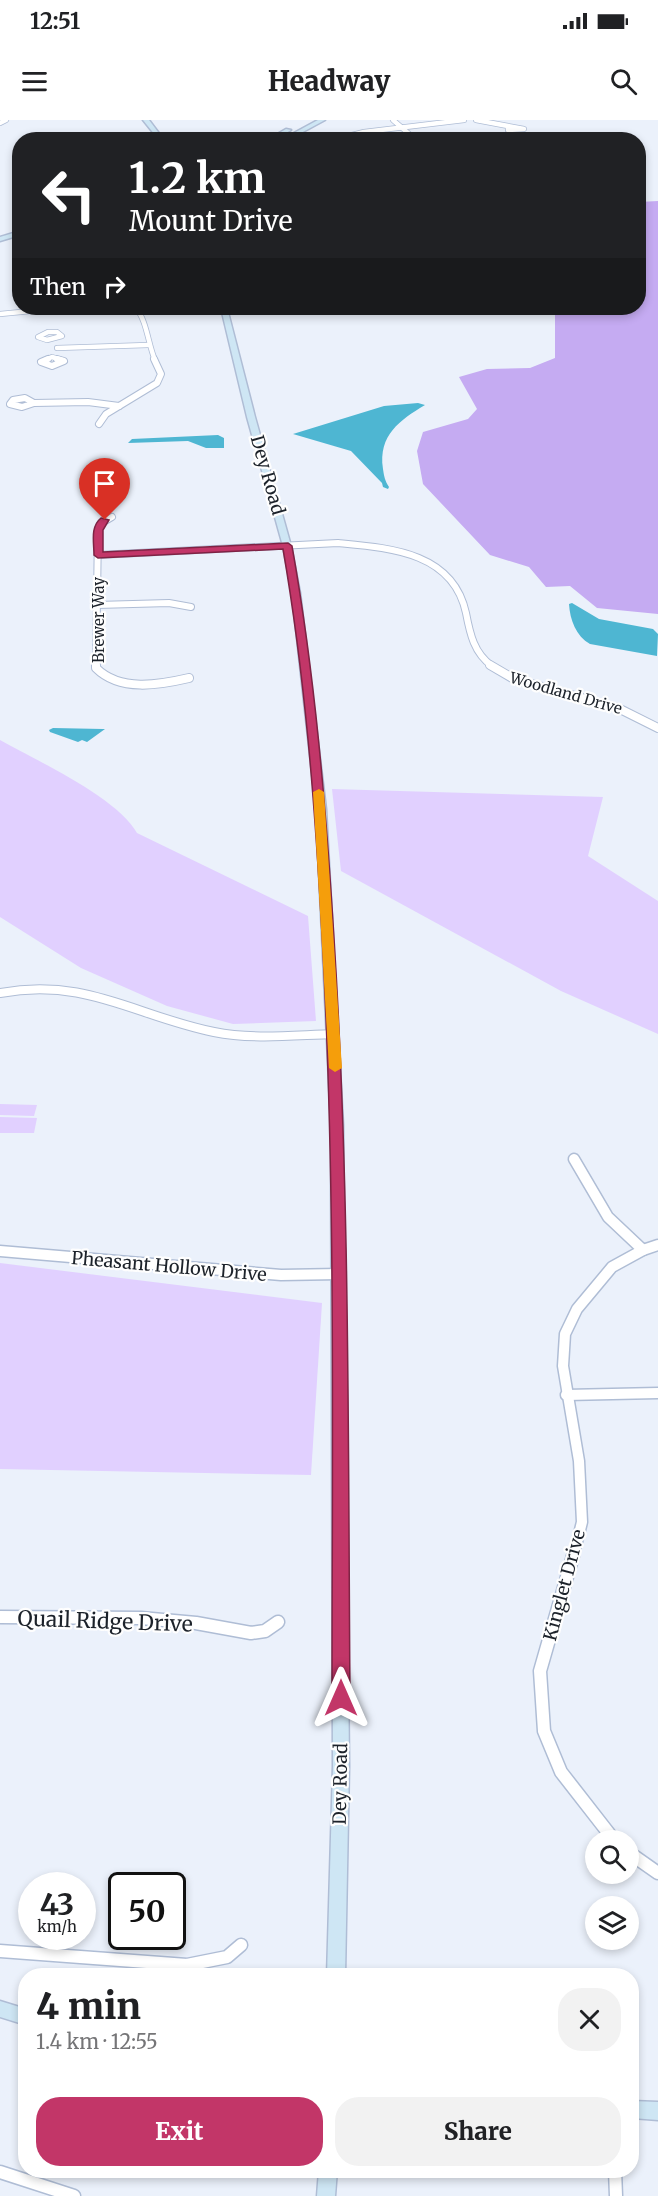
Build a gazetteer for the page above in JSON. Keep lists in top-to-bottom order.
{
  "streets": {
    "main road": ["Dey Road"],
    "street": [
      "Brewer Way",
      "Woodland Drive",
      "Pheasant Hollow Drive",
      "Kinglet Drive",
      "Quail Ridge Drive"
    ]
  },
  "crossings": [
    ["Dey Road", "Woodland Drive"],
    ["Dey Road", "Pheasant Hollow Drive"],
    ["Brewer Way", "Woodland Drive"]
  ],
  "page": {
    "status": "12:51",
    "header": "Headway",
    "turn": ["1.2 km", "Mount Drive"],
    "then": "Then",
    "speed": "43 km/h",
    "limit": "50",
    "heading": ["4 min", "1.4 km · 12:55"],
    "buttons": ["Exit", "Share"]
  }
}
